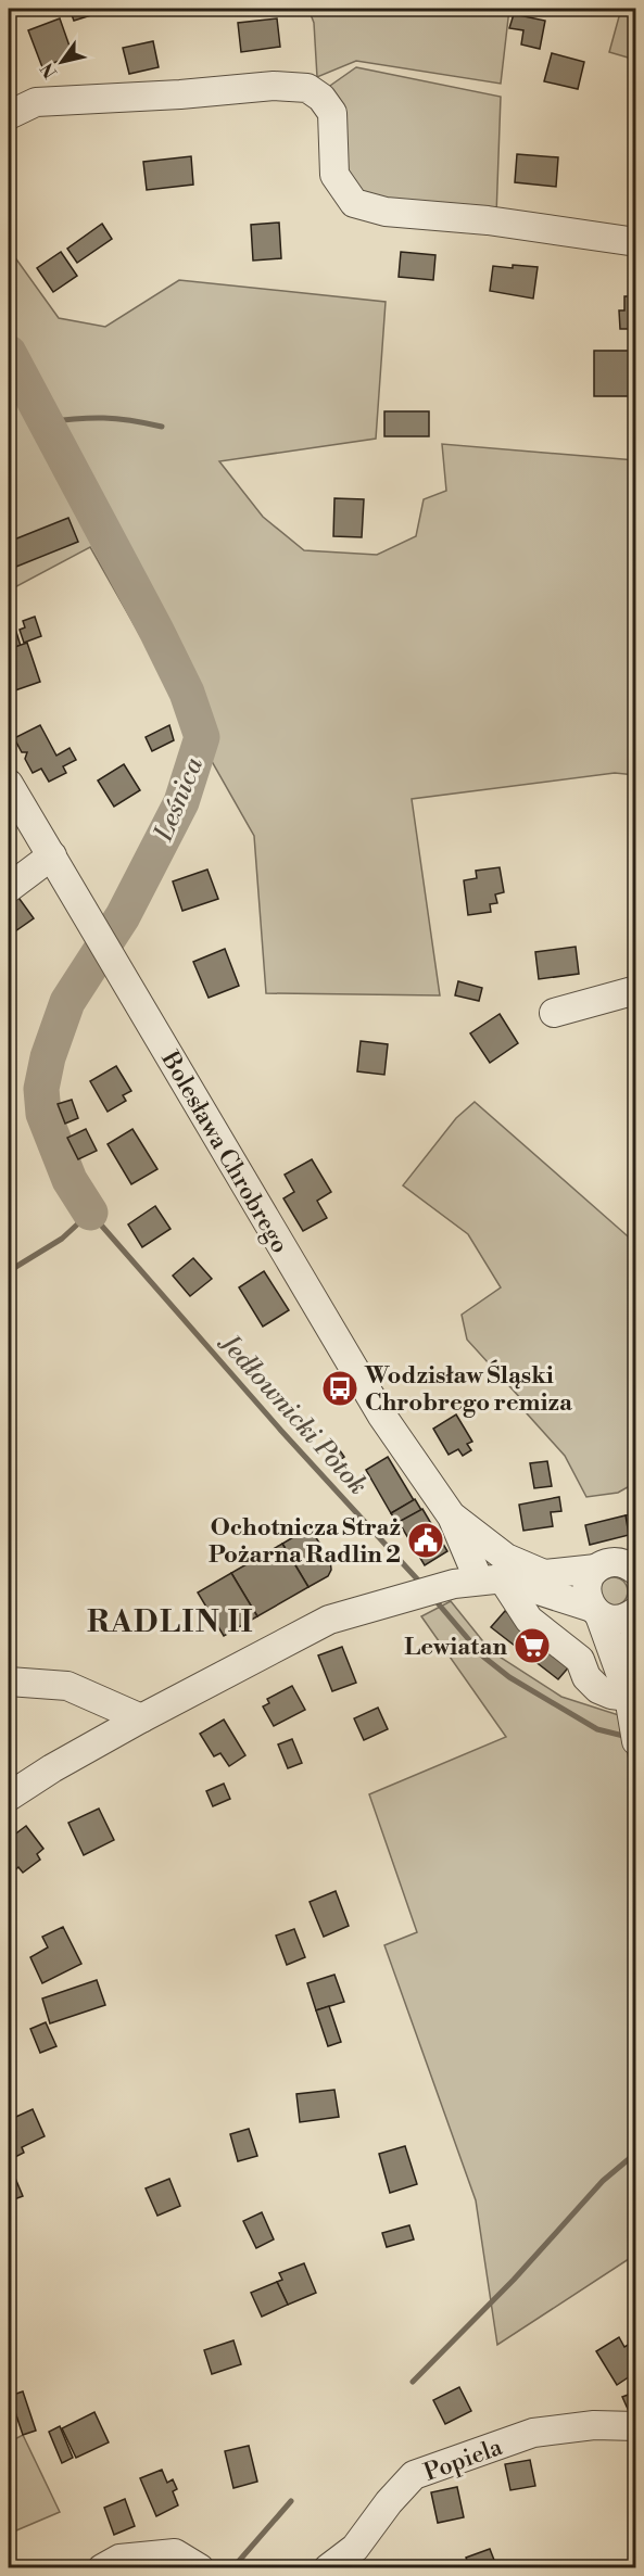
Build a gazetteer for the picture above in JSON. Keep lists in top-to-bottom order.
{
  "streets": {
    "street": ["Bolesława Chrobrego", "Popiela"]
  },
  "districts": ["RADLIN II"],
  "water": ["Leśnica", "Jedłownicki Potok"],
  "places": {
    "bus stop": ["Wodzisław Śląski Chrobrego remiza"],
    "public building": ["Ochotnicza Straż Pożarna Radlin 2"],
    "supermarket": ["Lewiatan"]
  },
  "north": "bottom left"
}
